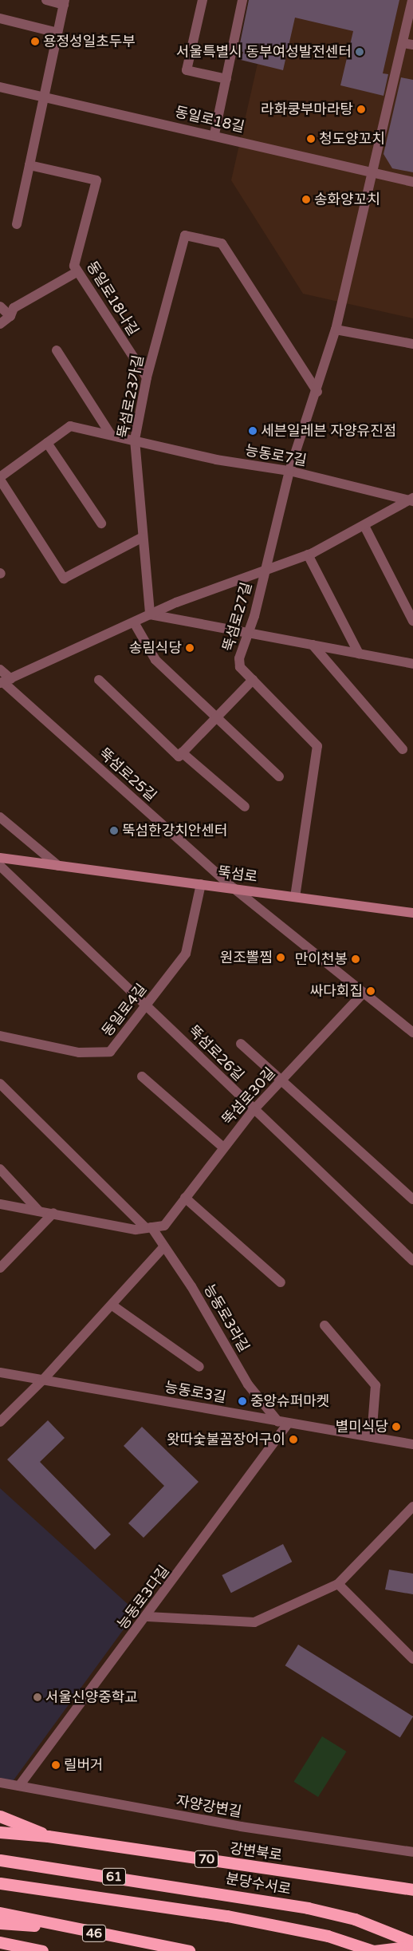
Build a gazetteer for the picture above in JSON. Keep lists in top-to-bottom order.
{
  "streets": {
    "highway": [
      "강변북로",
      "70",
      "61",
      "분당수서로",
      "46"
    ],
    "main road": ["뚝섬로"],
    "street": [
      "동일로18길",
      "동일로18나길",
      "뚝섬로23가길",
      "능동로7길",
      "뚝섬로27길",
      "뚝섬로25길",
      "동일로4길",
      "뚝섬로26길",
      "뚝섬로30길",
      "능동로3라길",
      "능동로3길",
      "능동로3다길",
      "자양강변길"
    ]
  },
  "crossings": [
    ["동일로18길", "뚝섬로27길"],
    ["동일로18나길", "뚝섬로23가길"],
    ["뚝섬로23가길", "능동로7길"],
    ["뚝섬로23가길", "뚝섬로27길"],
    ["능동로7길", "뚝섬로27길"],
    ["뚝섬로27길", "뚝섬로"],
    ["뚝섬로25길", "뚝섬로"],
    ["뚝섬로", "동일로4길"],
    ["동일로4길", "뚝섬로26길"],
    ["뚝섬로26길", "뚝섬로30길"],
    ["뚝섬로30길", "능동로3라길"],
    ["능동로3라길", "능동로3길"],
    ["능동로3길", "능동로3다길"],
    ["능동로3다길", "자양강변길"]
  ],
  "places": [
    "용정성일초두부",
    "서울특별시 동부여성발전센터",
    "라화쿵부마라탕",
    "청도양꼬치",
    "송화양꼬치",
    "세븐일레븐 자양유진점",
    "송림식당",
    "뚝섬한강치안센터",
    "원조뽈찜",
    "만이천봉",
    "싸다회집",
    "중앙슈퍼마켓",
    "별미식당",
    "왓따숯불꼼장어구이",
    "서울신양중학교",
    "릴버거"
  ]
}
